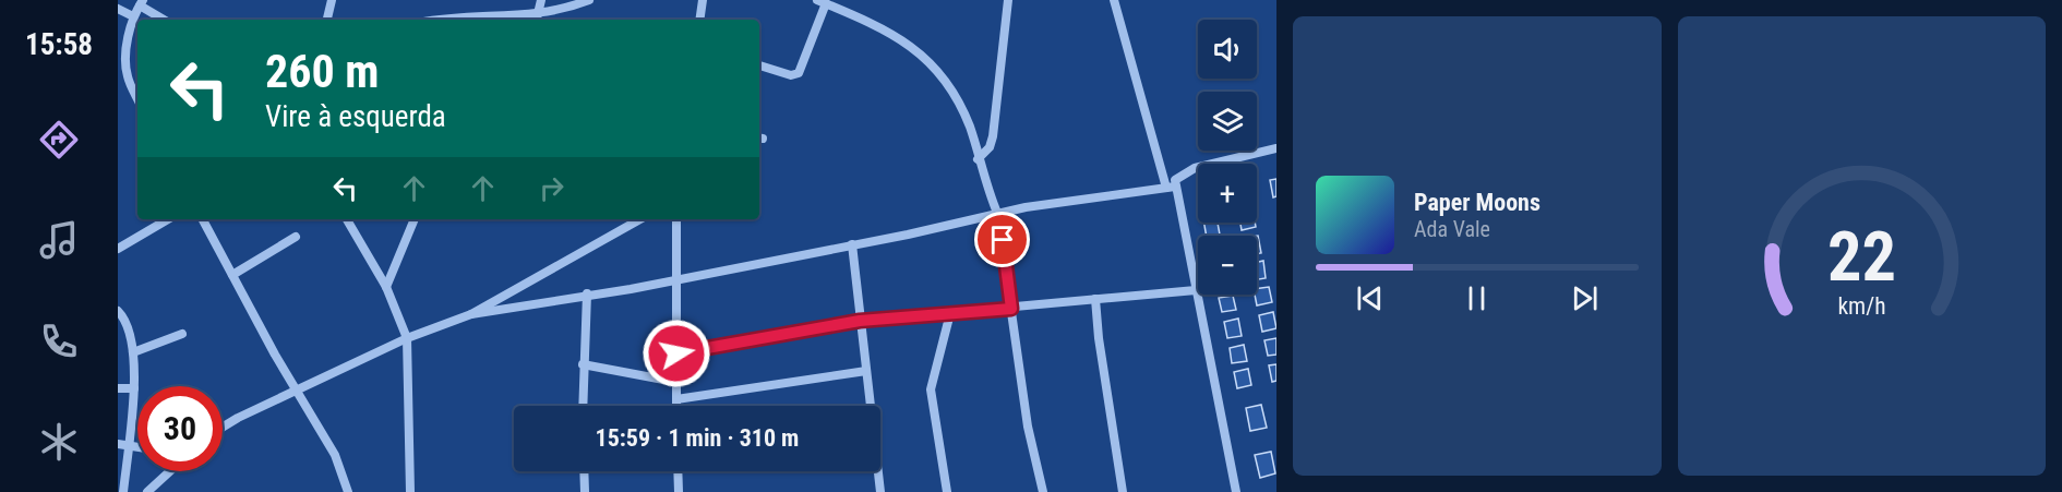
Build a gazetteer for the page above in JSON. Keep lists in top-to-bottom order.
{
  "page": {
    "tabs": "15:58",
    "map_buttons": ["+", "−"],
    "turn": ["260 m", "Vire à esquerda"],
    "song": ["Paper Moons", "Ada Vale"],
    "limit": "30",
    "trip": "15:59 · 1 min · 310 m",
    "gauge": ["22", "km/h"]
  }
}
